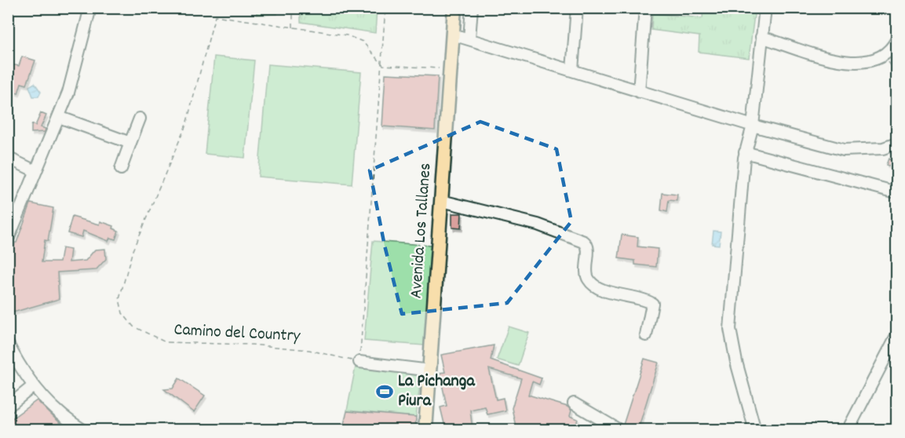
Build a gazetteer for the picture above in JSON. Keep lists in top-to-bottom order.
{
  "streets": {
    "main road": ["Avenida Los Tallanes"],
    "path": ["Camino del Country"]
  },
  "places": {
    "sports": ["La Pichanga Piura"]
  }
}
